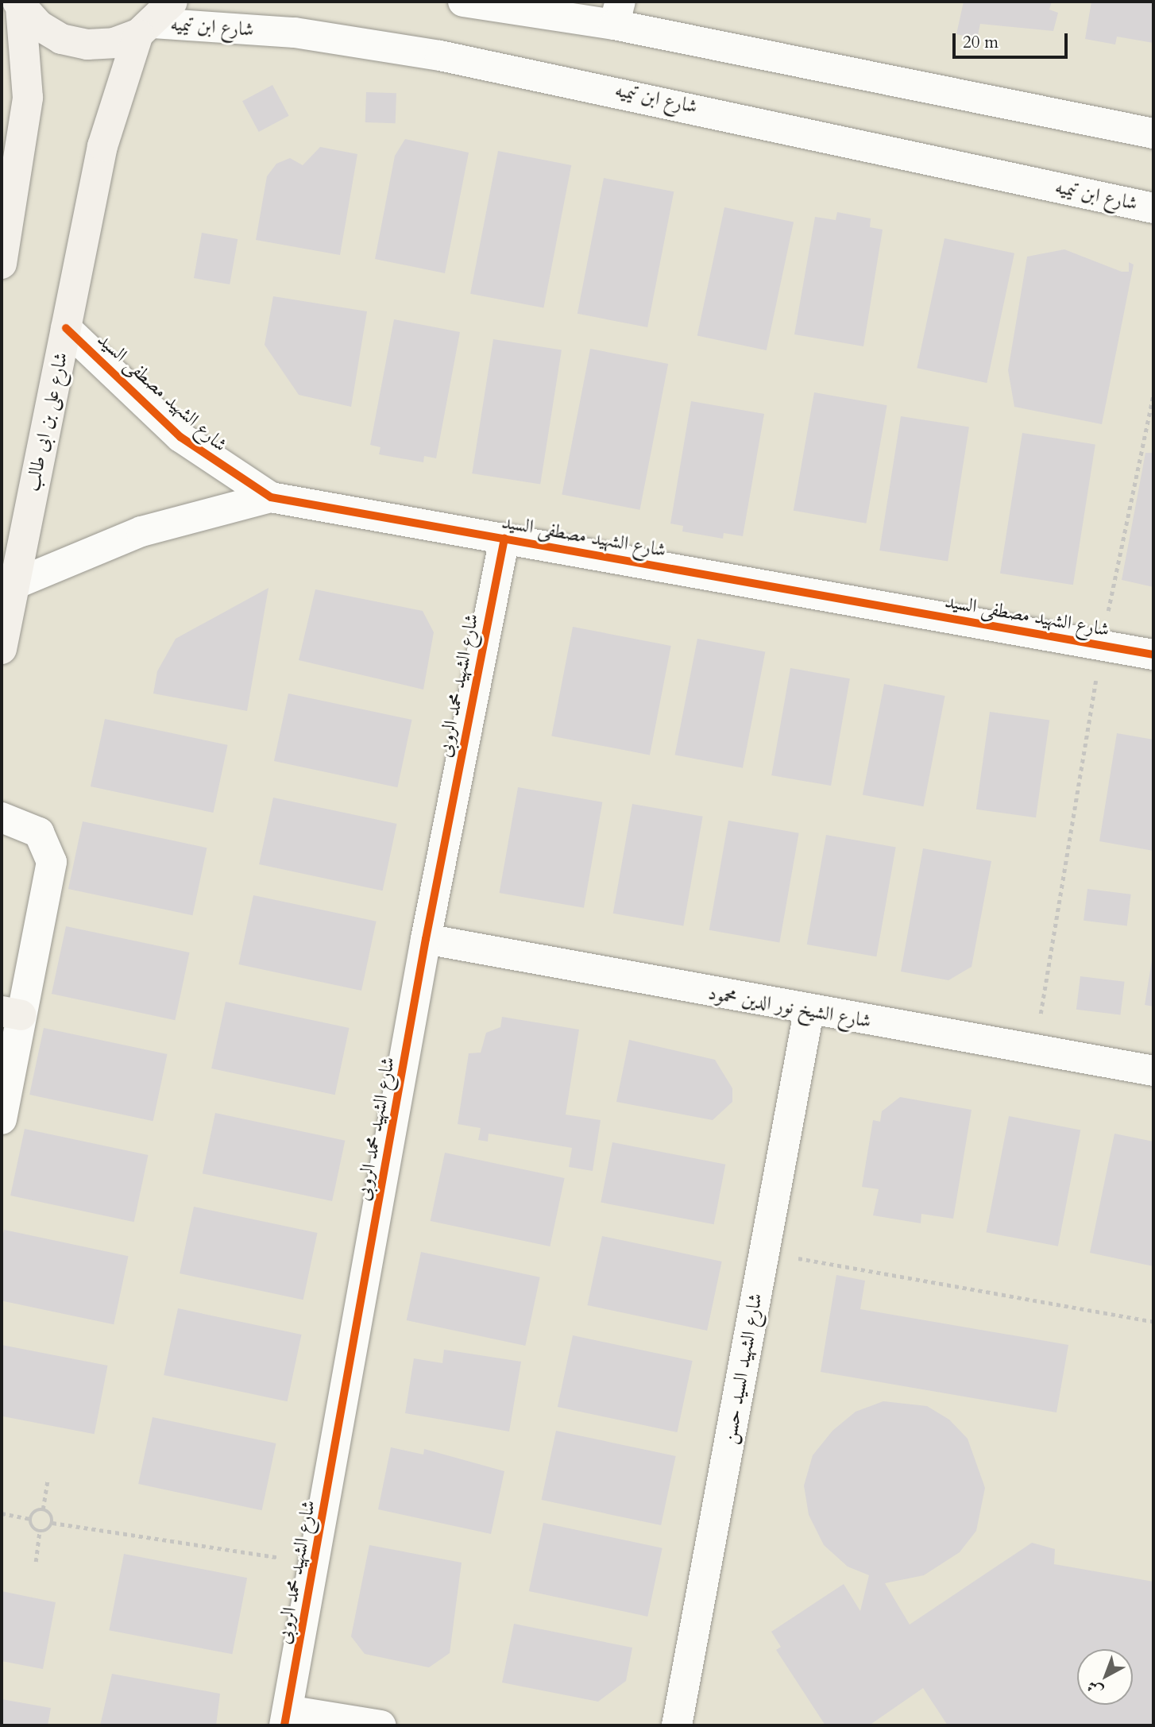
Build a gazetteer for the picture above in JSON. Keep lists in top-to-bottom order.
{
  "streets": {
    "main road": ["شارع على بن ابى طالب"],
    "street": [
      "شارع ابن تيميه",
      "شارع الشهيد مصطفى السيد",
      "شارع الشهيد محمد الروبى",
      "شارع الشيخ نور الدين محمود",
      "شارع الشهيد السيد حسن"
    ]
  },
  "crossings": [
    ["شارع ابن تيميه", "شارع على بن ابى طالب"],
    ["شارع الشهيد مصطفى السيد", "شارع على بن ابى طالب"],
    ["شارع الشهيد مصطفى السيد", "شارع الشهيد محمد الروبى"],
    ["شارع الشهيد محمد الروبى", "شارع الشيخ نور الدين محمود"],
    ["شارع الشيخ نور الدين محمود", "شارع الشهيد السيد حسن"]
  ],
  "scale_bar": "20 m",
  "north": "bottom left"
}
